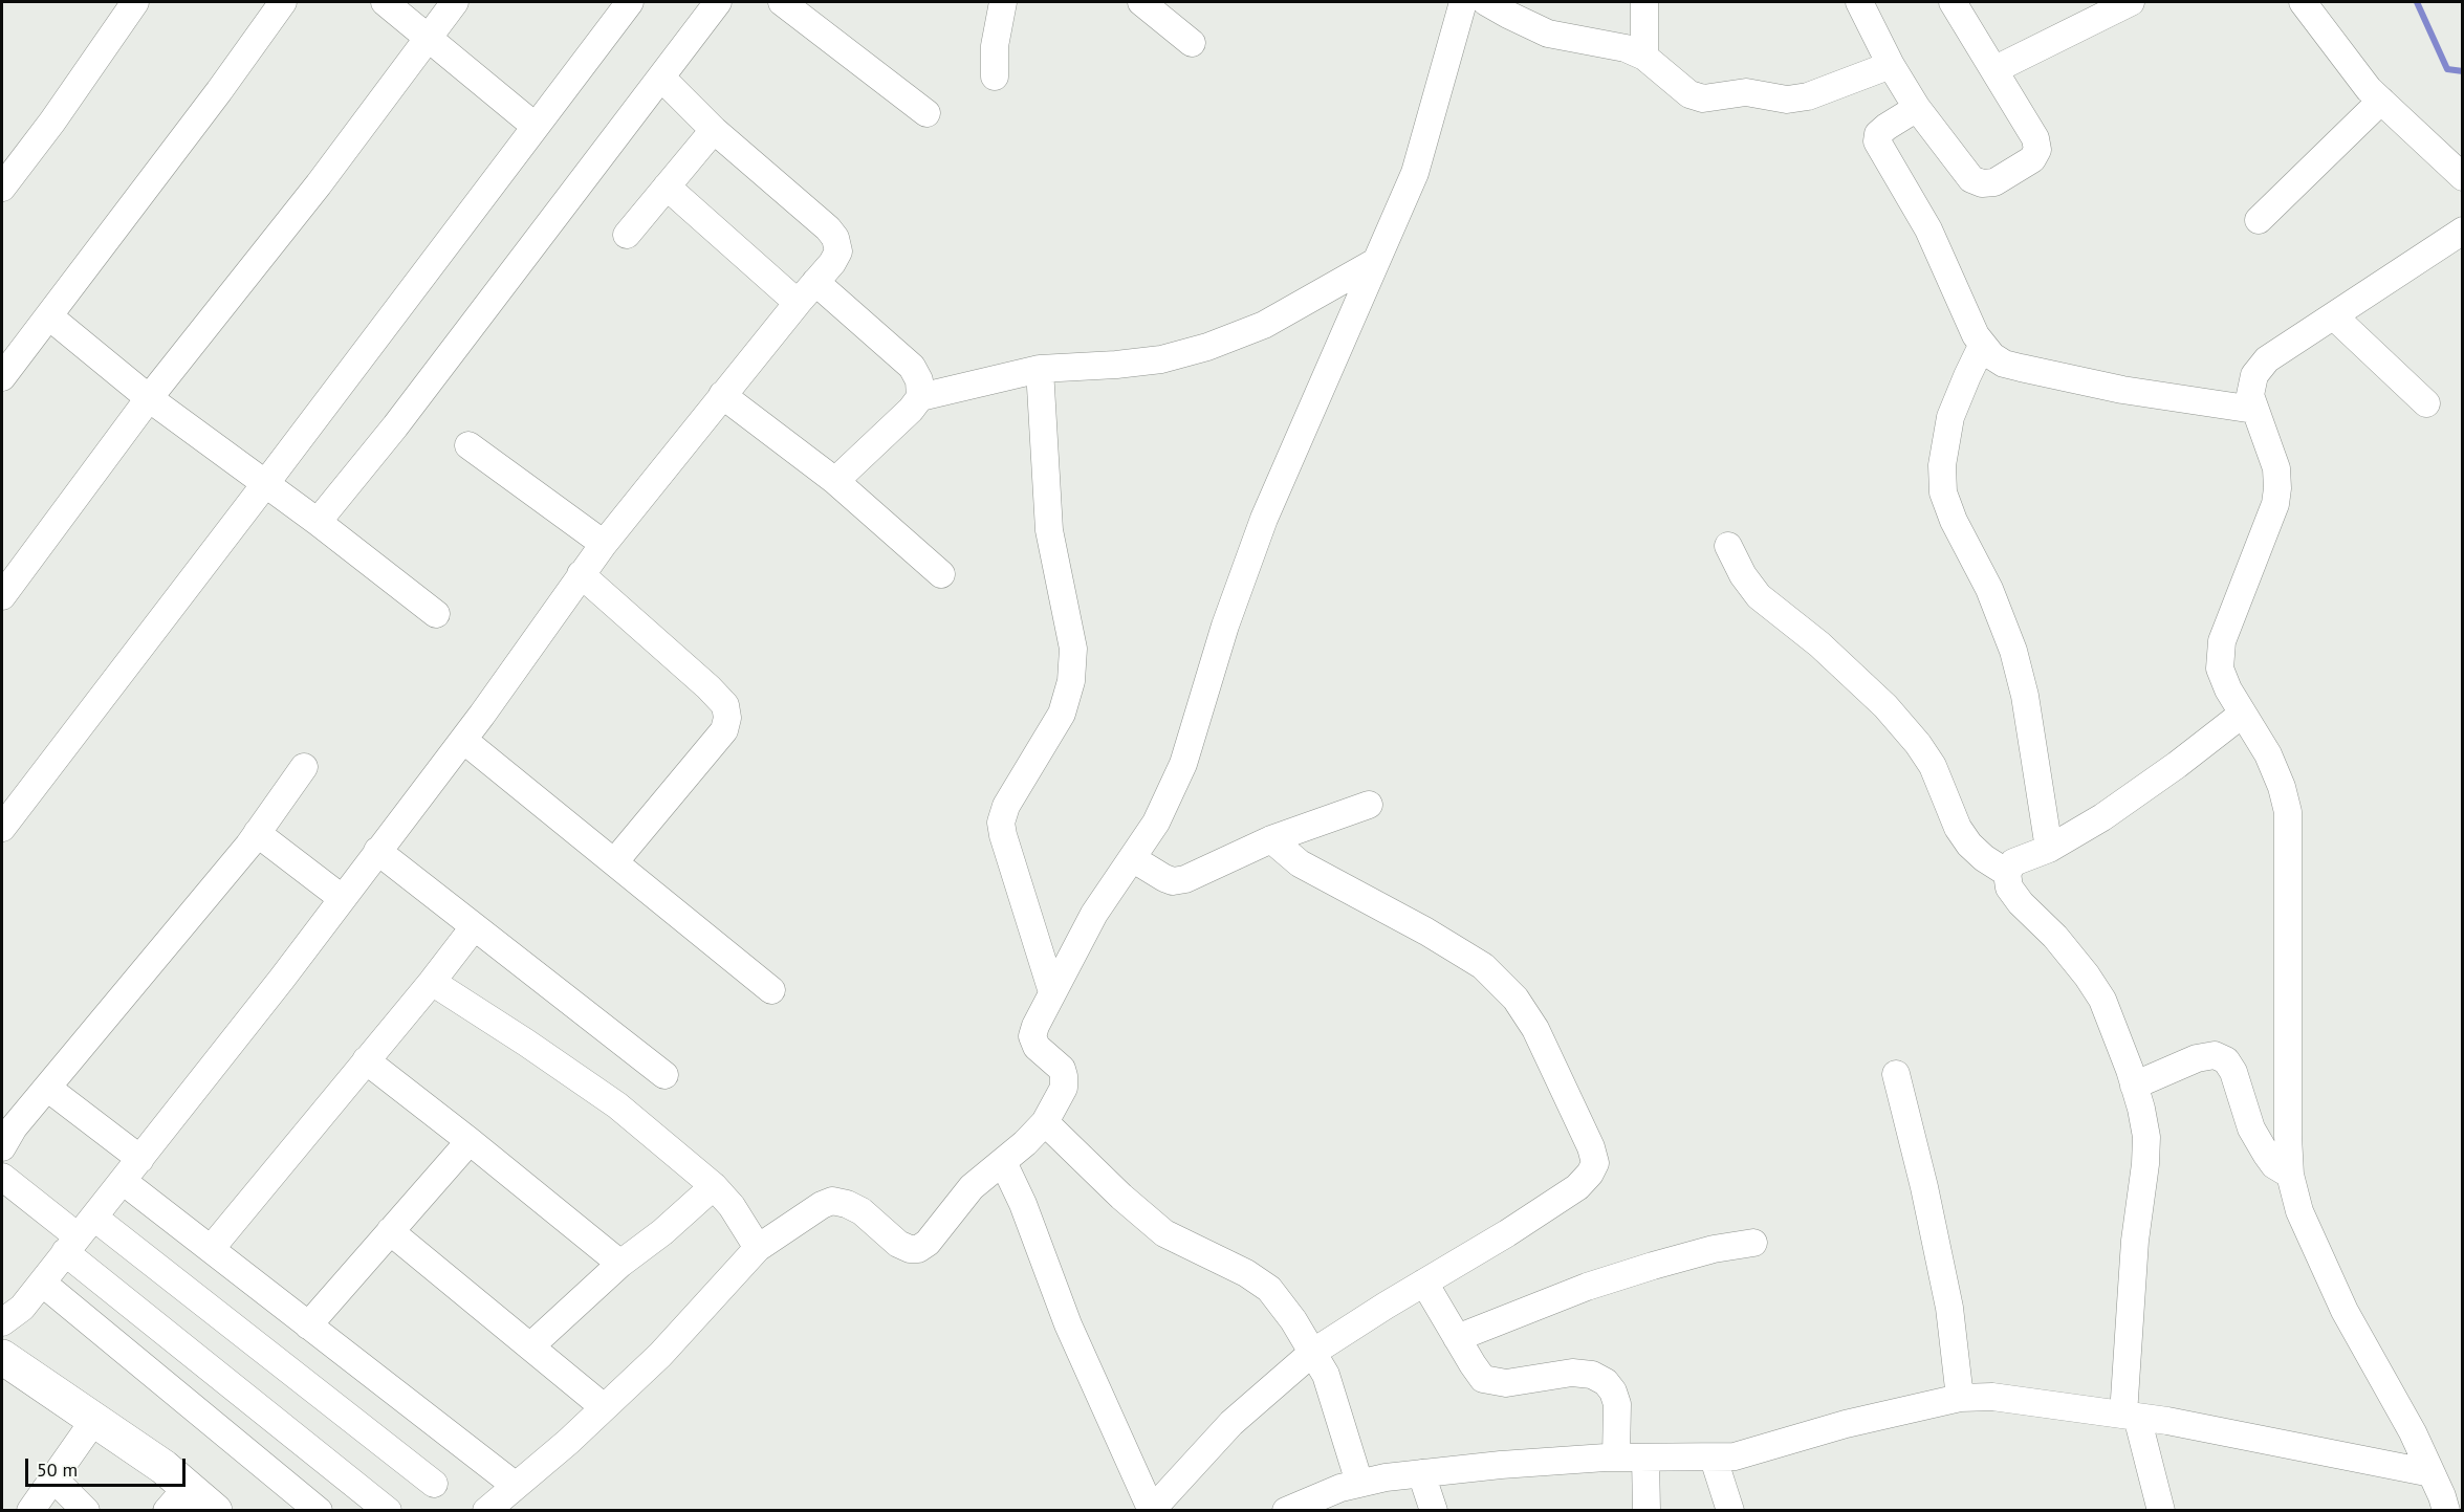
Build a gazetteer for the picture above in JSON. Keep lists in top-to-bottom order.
{
  "scale_bar": "50 m"
}
